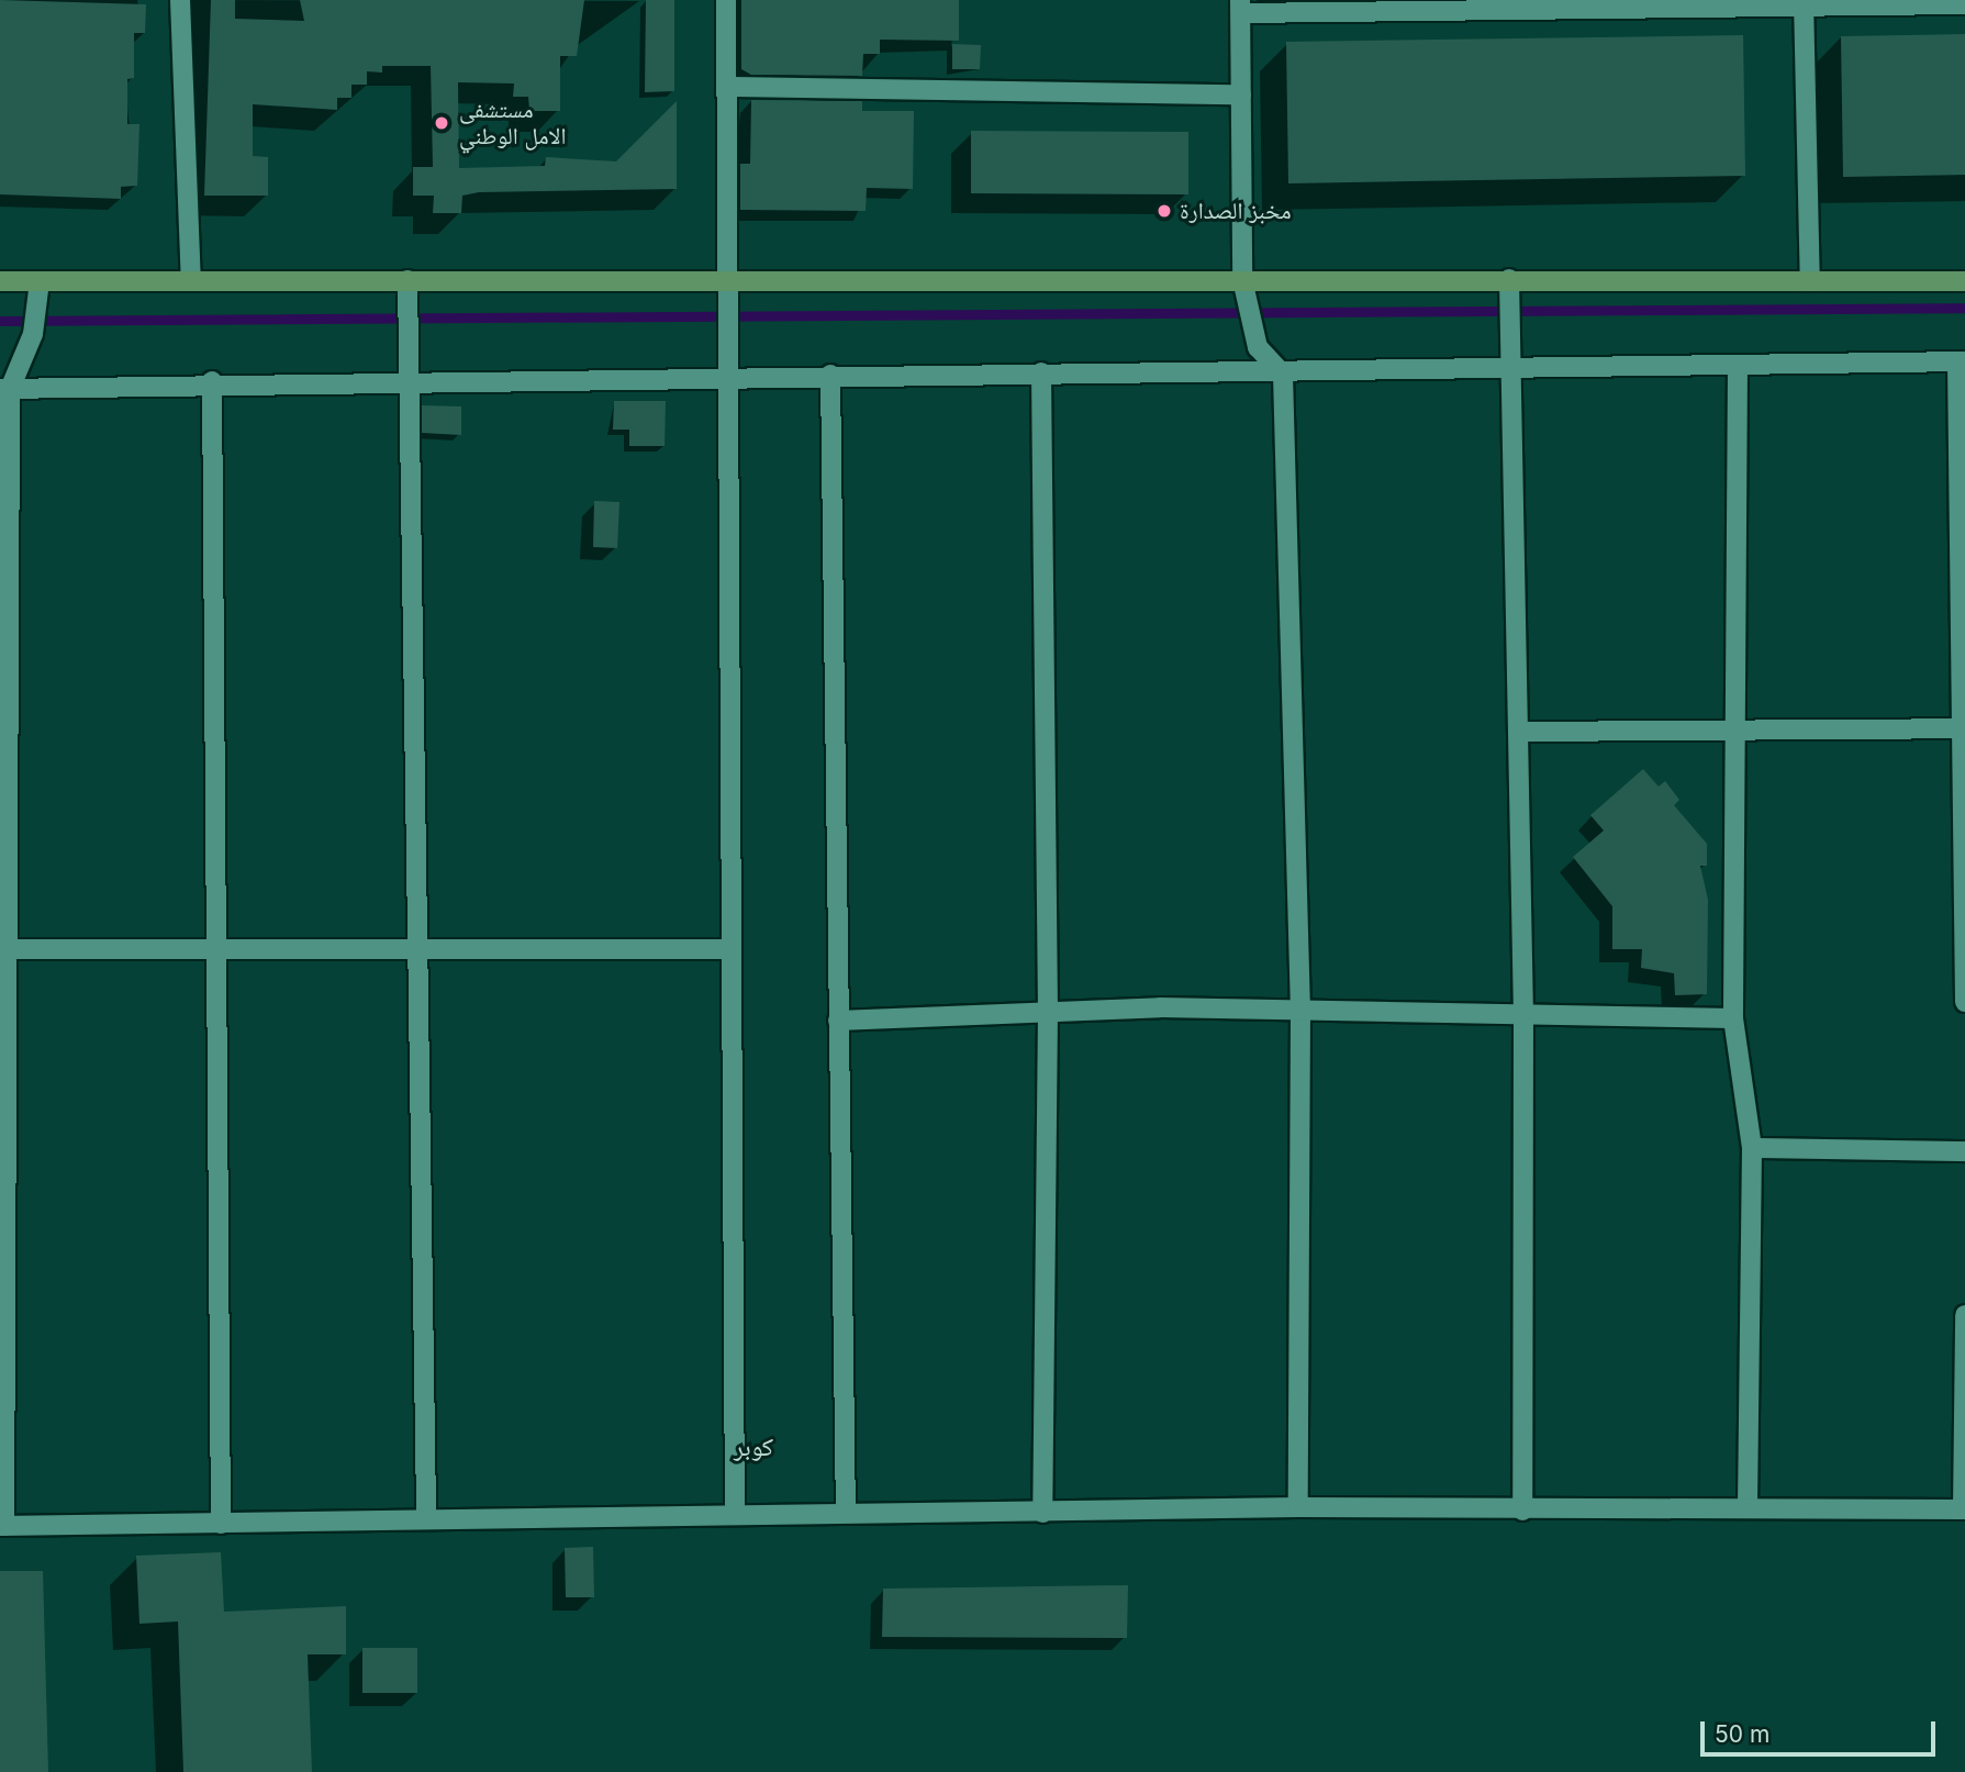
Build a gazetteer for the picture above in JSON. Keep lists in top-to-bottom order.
{
  "districts": ["كوبر"],
  "places": ["مستشفى الامل الوطني", "مخبز الصدارة"],
  "scale_bar": "50 m"
}
